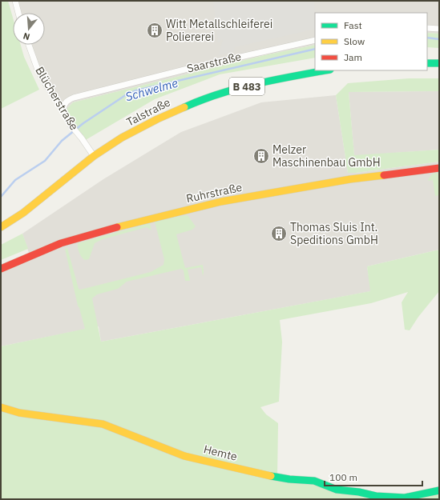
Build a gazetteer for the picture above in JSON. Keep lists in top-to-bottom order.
{
  "streets": {
    "street": [
      "Saarstraße",
      "B 483",
      "Blücherstraße",
      "Talstraße",
      "Ruhrstraße",
      "Hemte"
    ]
  },
  "crossings": [
    ["Saarstraße", "Blücherstraße"],
    ["Blücherstraße", "Talstraße"]
  ],
  "water": ["Schwelme"],
  "places": {
    "building": ["Witt Metallschleiferei Poliererei", "Melzer Maschinenbau GmbH", "Thomas Sluis Int. Speditions GmbH"]
  },
  "legend": ["Fast", "Slow", "Jam"],
  "scale_bar": "100 m",
  "north": "bottom"
}
